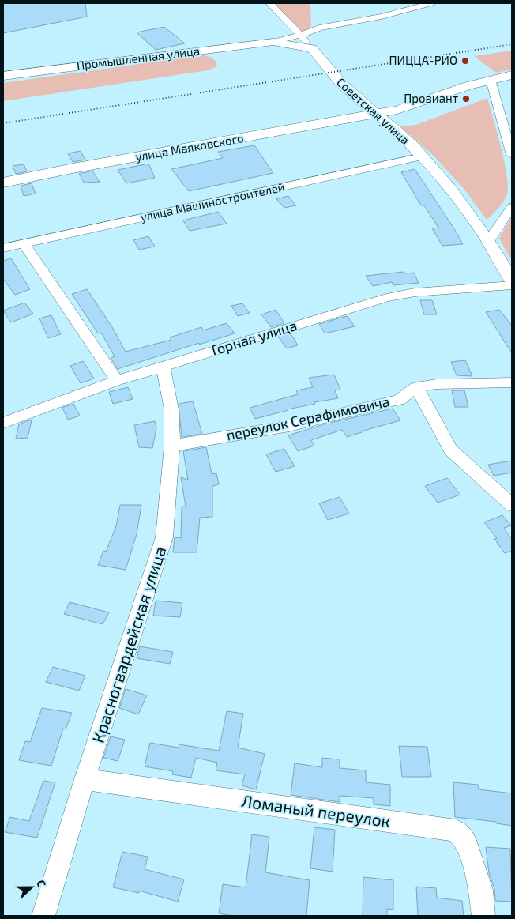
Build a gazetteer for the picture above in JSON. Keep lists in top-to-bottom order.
{
  "streets": {
    "main road": ["Промышленная улица", "Советская улица", "улица Маяковского"],
    "street": [
      "улица Машиностроителей",
      "Горная улица",
      "переулок Серафимовича",
      "Красногвардейская улица",
      "Ломаный переулок"
    ]
  },
  "crossings": [
    ["Промышленная улица", "Советская улица"],
    ["Советская улица", "улица Маяковского"],
    ["Советская улица", "улица Машиностроителей"],
    ["Горная улица", "Красногвардейская улица"],
    ["переулок Серафимовича", "Красногвардейская улица"],
    ["Красногвардейская улица", "Ломаный переулок"]
  ],
  "places": ["ПИЦЦА-РИО", "Провиант"],
  "north": "right"
}
